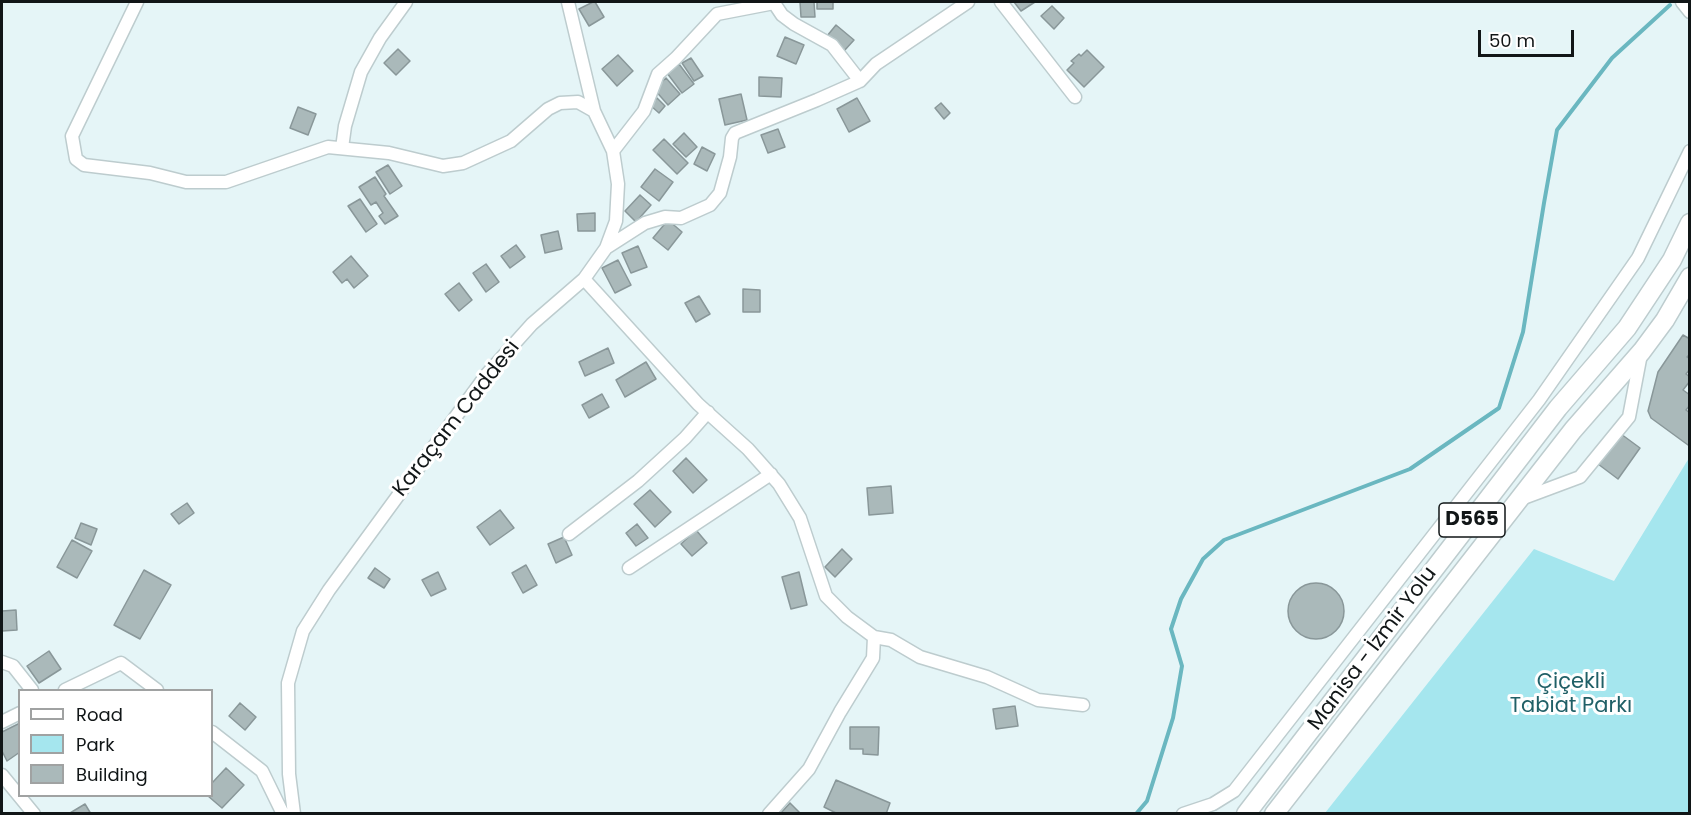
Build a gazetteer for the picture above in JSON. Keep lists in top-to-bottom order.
{
  "streets": {
    "highway": ["D565", "Manisa - İzmir Yolu"],
    "street": ["Karaçam Caddesi"]
  },
  "parks": ["Çiçekli Tabiat Parkı"],
  "legend": ["Road", "Park", "Building"],
  "scale_bar": "50 m"
}
